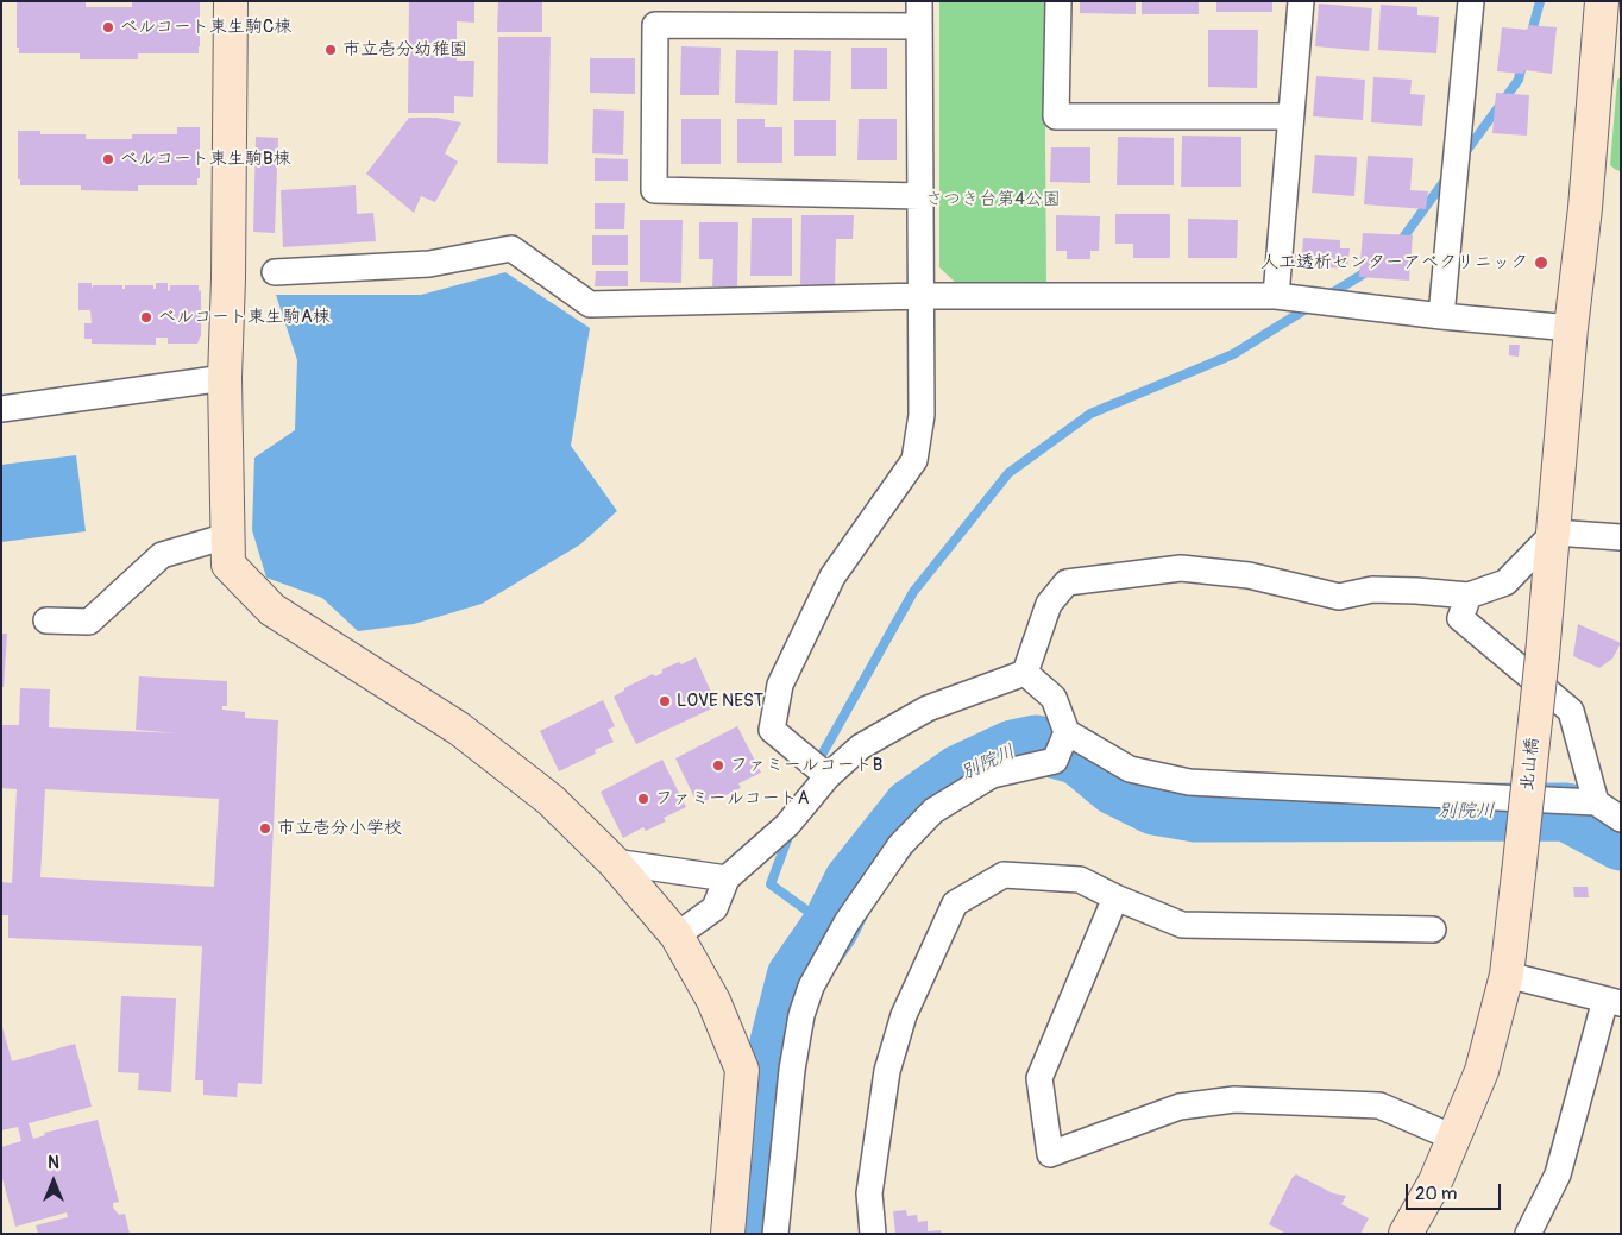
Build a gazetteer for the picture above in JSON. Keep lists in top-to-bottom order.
{
  "streets": {
    "street": ["北山橋"]
  },
  "water": ["別院川"],
  "parks": ["さつき台第4公園"],
  "places": [
    "ベルコート東生駒C棟",
    "市立壱分幼稚園",
    "ベルコート東生駒B棟",
    "人工透析センターアベクリニック",
    "ベルコート東生駒A棟",
    "LOVE NEST",
    "ファミールコートB",
    "ファミールコートA",
    "市立壱分小学校"
  ],
  "scale_bar": "20 m",
  "north": "top"
}
